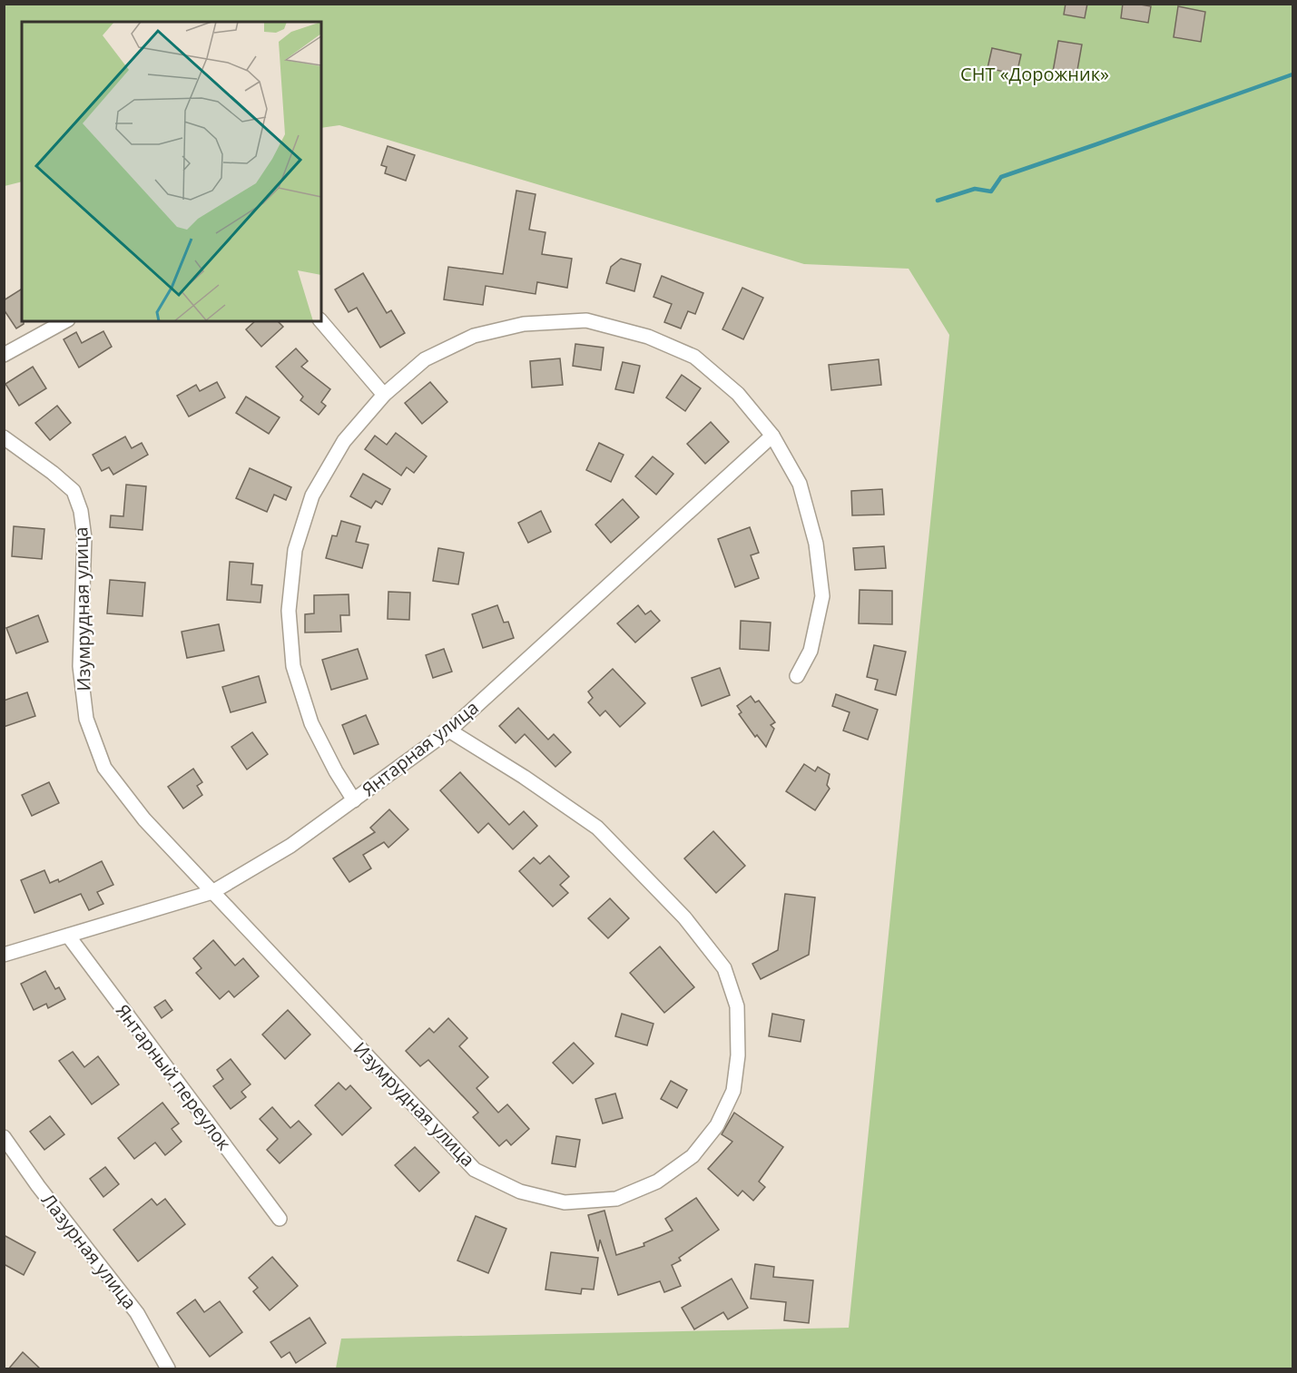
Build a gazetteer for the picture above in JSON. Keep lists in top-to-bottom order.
{
  "streets": {
    "street": [
      "Изумрудная улица",
      "Янтарная улица",
      "Янтарный переулок",
      "Лазурная улица"
    ]
  },
  "crossings": [
    ["Изумрудная улица", "Янтарная улица"],
    ["Янтарная улица", "Янтарный переулок"]
  ],
  "parks": ["СНТ «Дорожник»"]
}
